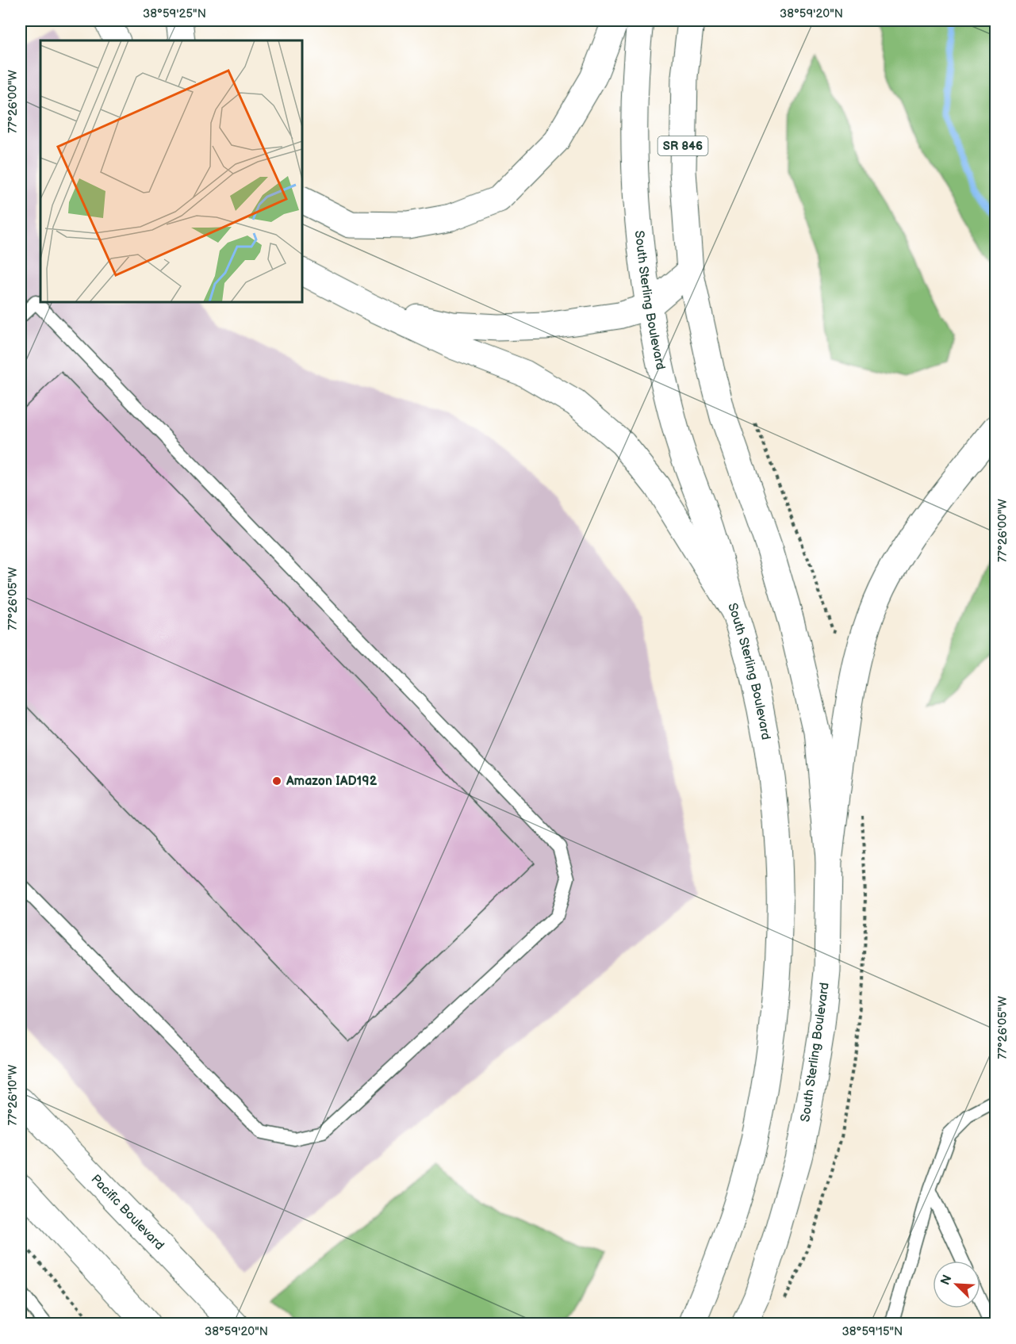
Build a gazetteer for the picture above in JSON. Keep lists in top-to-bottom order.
{
  "streets": {
    "main road": ["SR 846", "South Sterling Boulevard", "Pacific Boulevard"]
  },
  "places": ["Amazon IAD192"],
  "north": "top left",
  "coordinates": [
    "38°59'25\"N",
    "38°59'20\"N",
    "77°26'00\"W",
    "77°26'05\"W",
    "77°26'10\"W",
    "38°59'15\"N"
  ]
}
